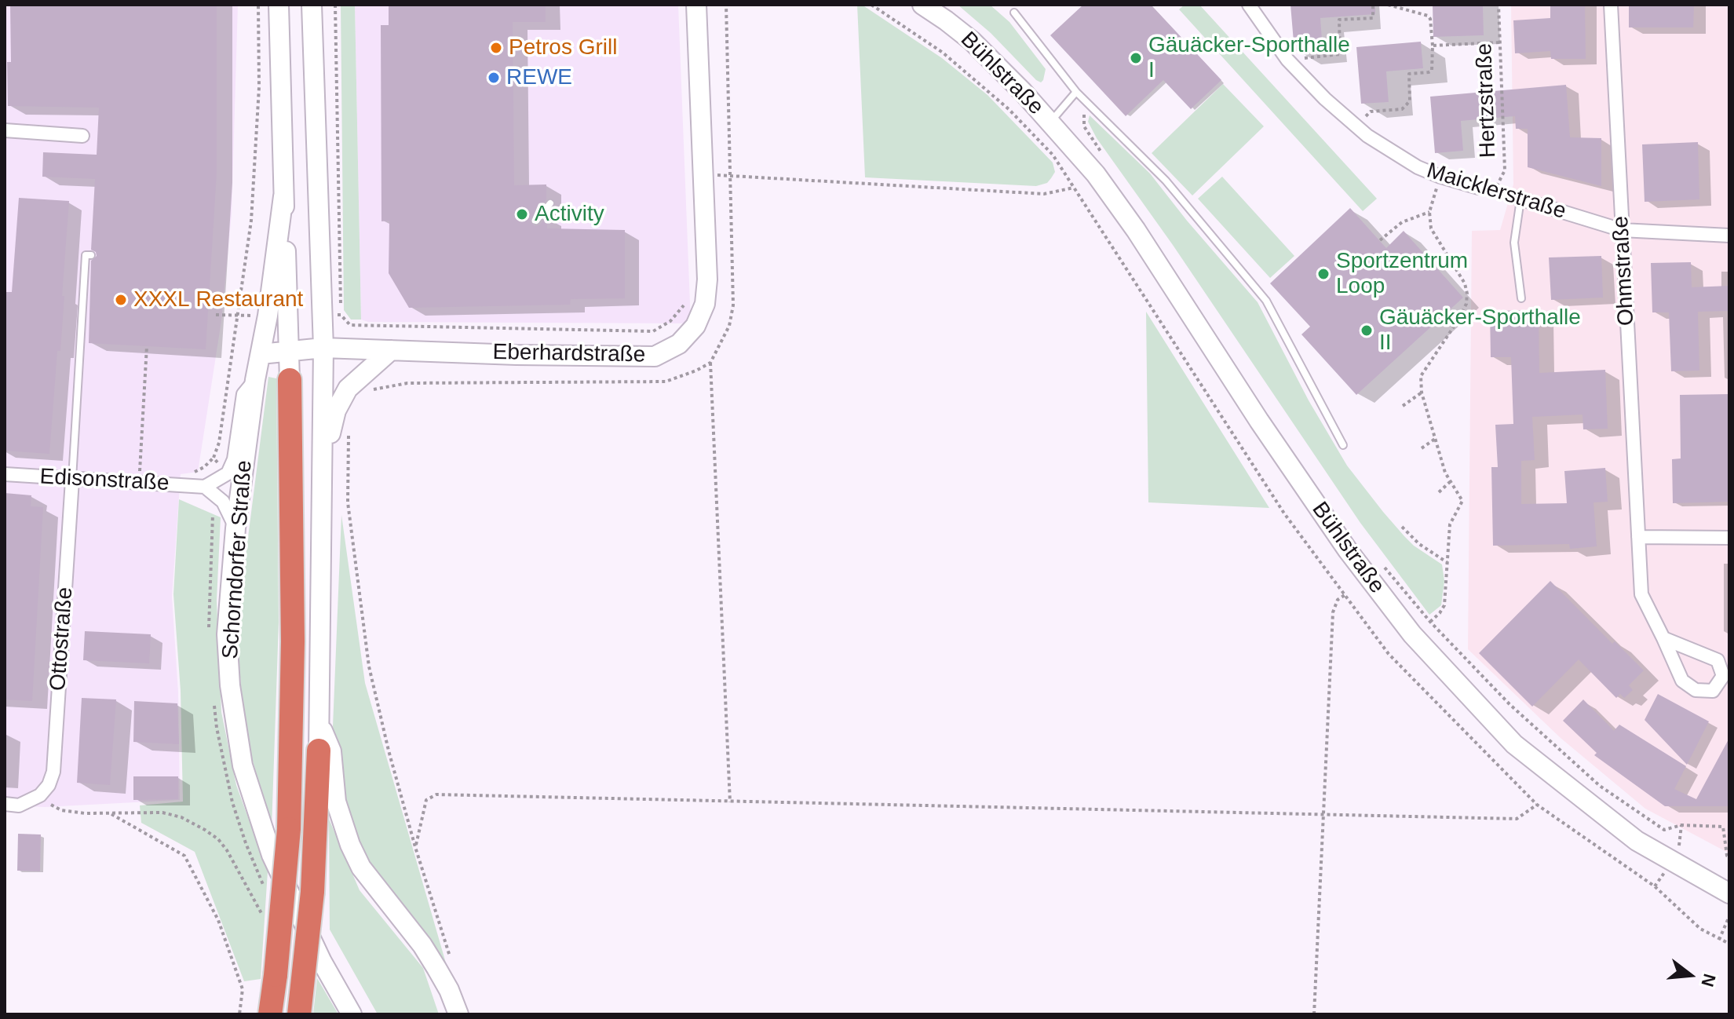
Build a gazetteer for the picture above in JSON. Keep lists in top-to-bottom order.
{
  "streets": {
    "main road": ["Bühlstraße", "Eberhardstraße", "Schorndorfer Straße"],
    "street": [
      "Maicklerstraße",
      "Ohmstraße",
      "Edisonstraße",
      "Ottostraße"
    ],
    "path": ["Hertzstraße"]
  },
  "crossings": [
    ["Hertzstraße", "Maicklerstraße"],
    ["Maicklerstraße", "Ohmstraße"],
    ["Eberhardstraße", "Schorndorfer Straße"],
    ["Edisonstraße", "Ottostraße"]
  ],
  "places": [
    "Petros Grill",
    "Gäuäcker-Sporthalle I",
    "REWE",
    "Activity",
    "Sportzentrum Loop",
    "XXXL Restaurant",
    "Gäuäcker-Sporthalle II"
  ],
  "north": "right"
}
